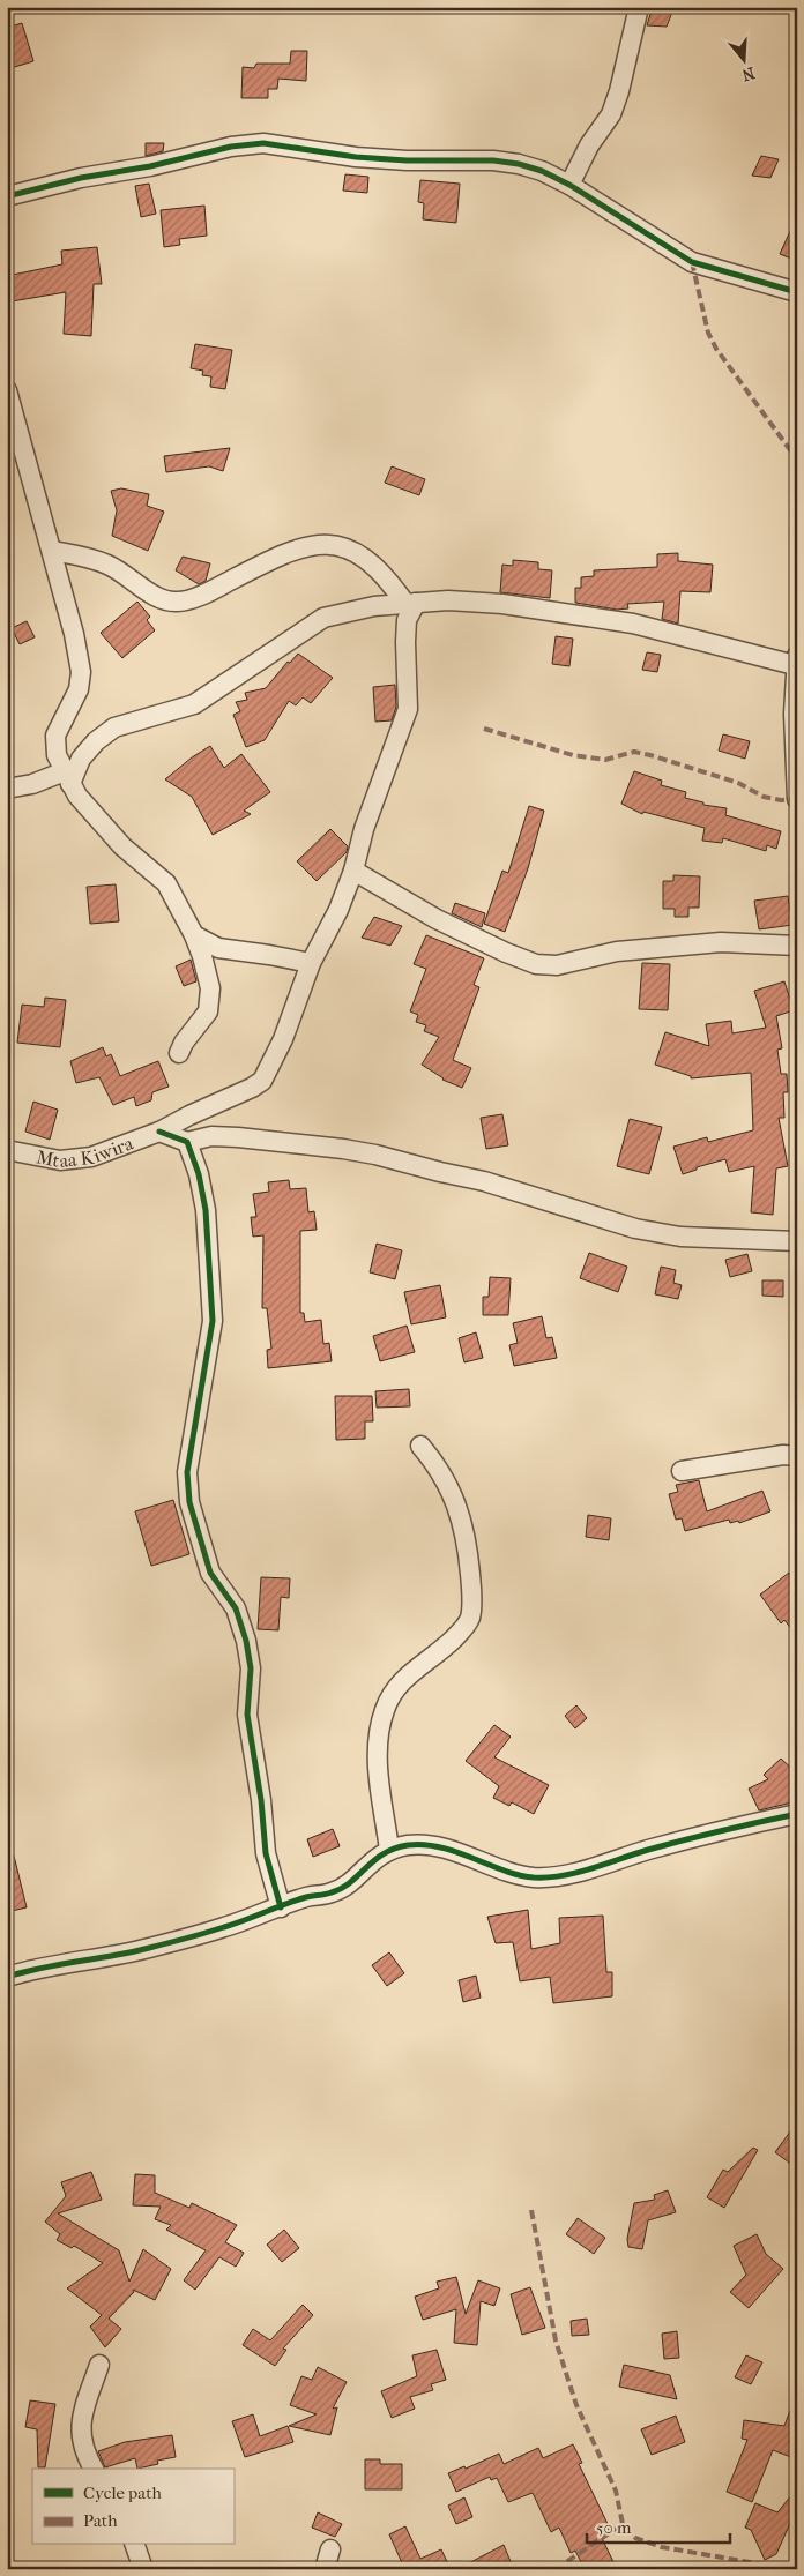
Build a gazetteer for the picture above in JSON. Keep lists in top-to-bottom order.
{
  "streets": {
    "street": ["Mtaa Kiwira"]
  },
  "legend": ["Cycle path", "Path"],
  "scale_bar": "50 m",
  "north": "bottom"
}
